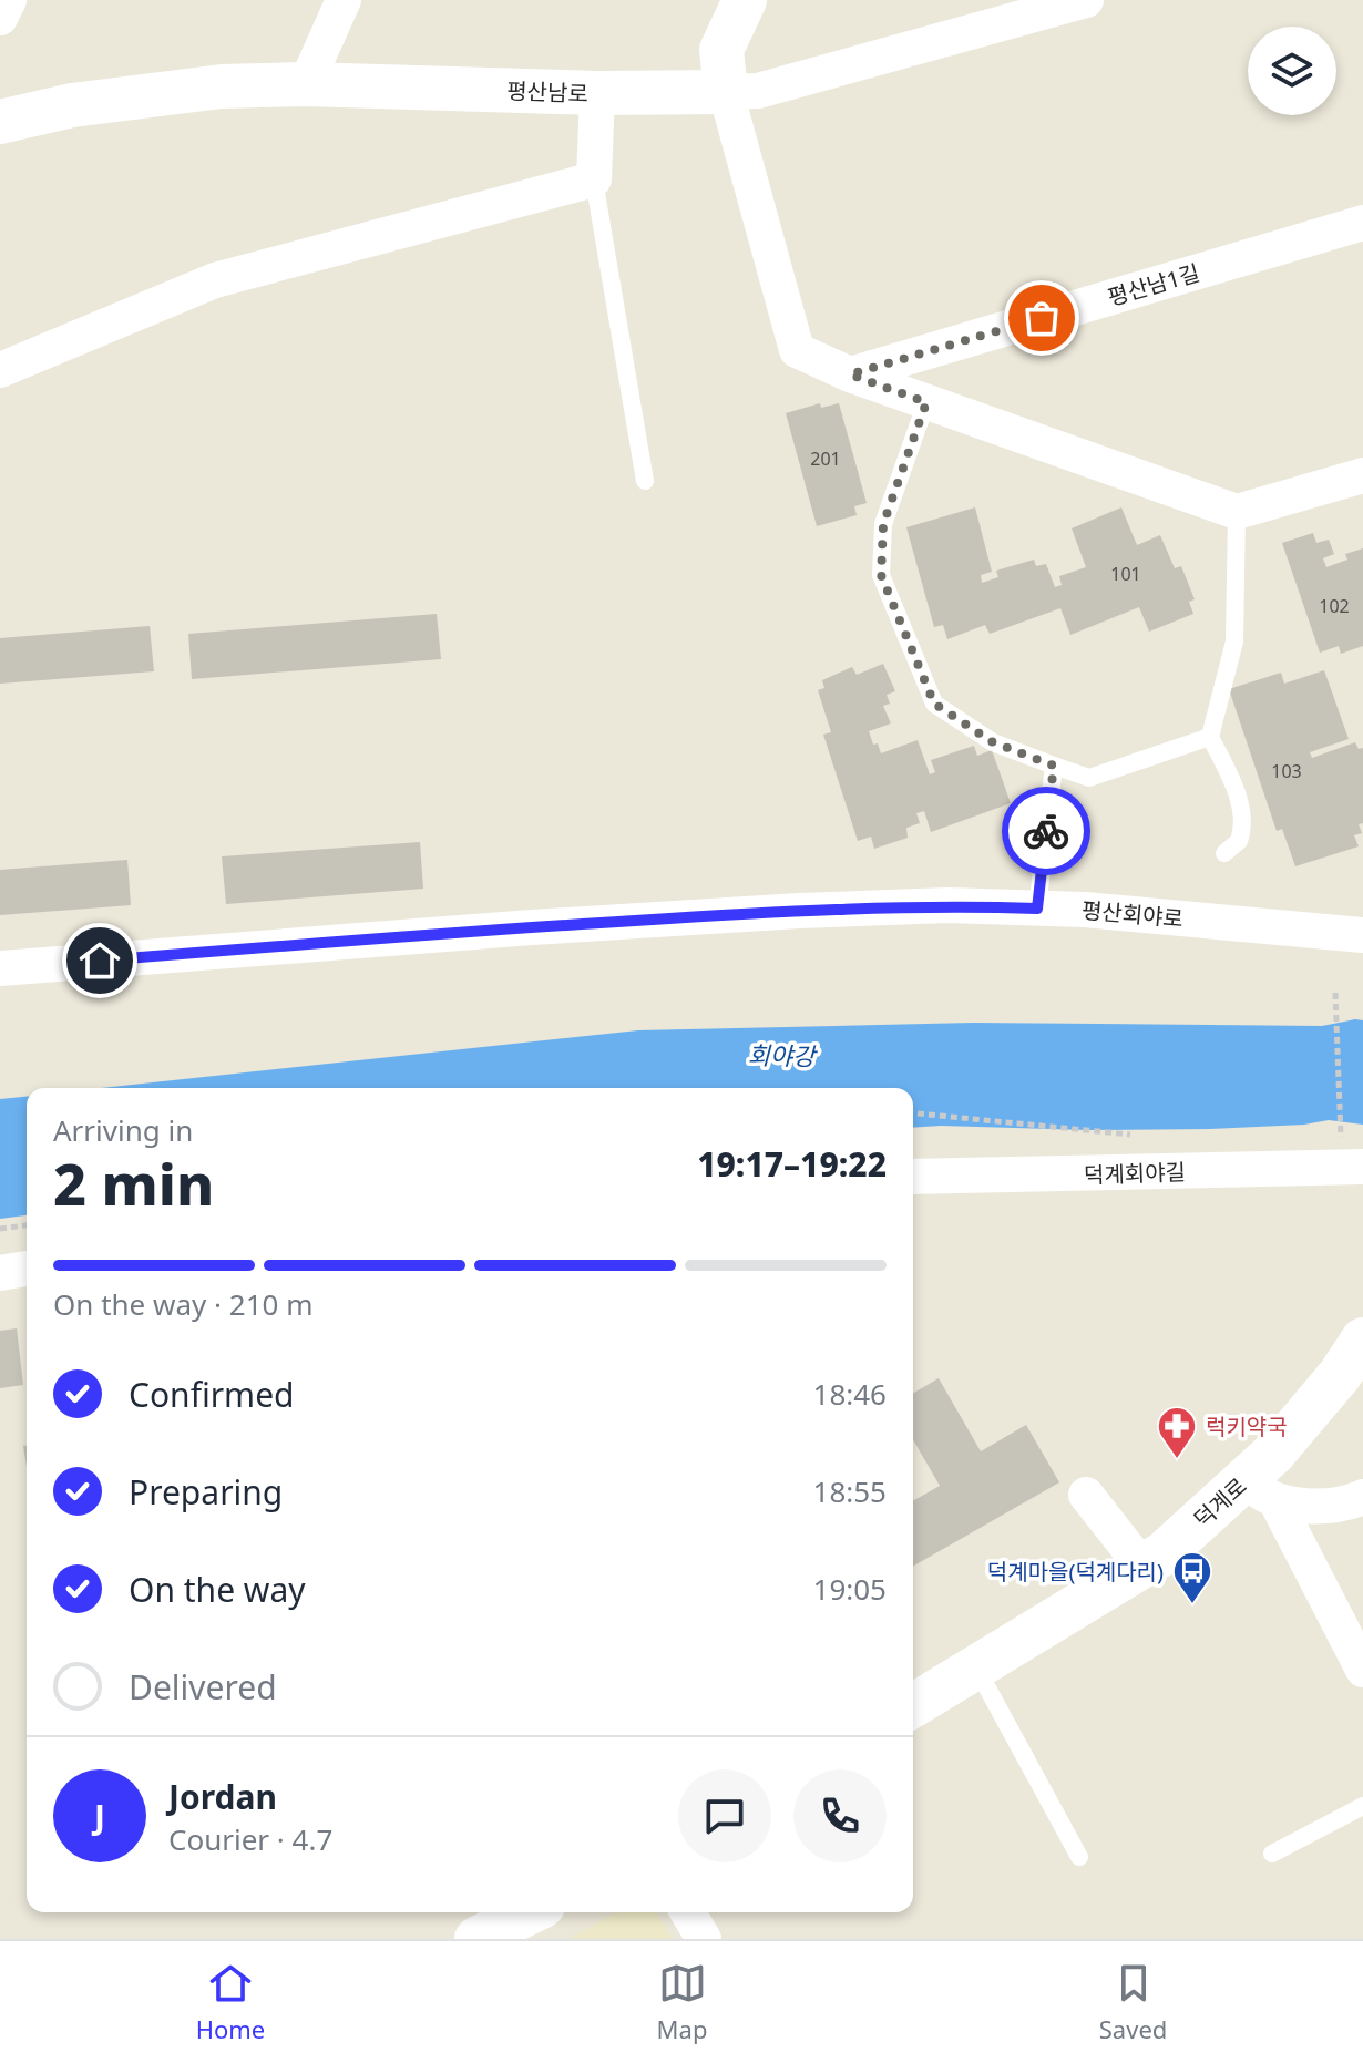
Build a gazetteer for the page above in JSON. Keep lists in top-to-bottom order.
{
  "streets": {
    "street": [
      "평산남로",
      "평산남1길",
      "평산회야로",
      "덕계회야길",
      "덕계로"
    ]
  },
  "water": ["회야강"],
  "places": {
    "pharmacy": ["럭키약국"],
    "bus stop": ["덕계마을(덕계다리)"]
  },
  "house_numbers": [
    "201",
    "101",
    "102",
    "103"
  ],
  "page": {
    "heading": ["2 min", "Arriving in", "19:17–19:22"],
    "panel": ["Jordan", "Courier · 4.7"],
    "bar": "On the way · 210 m",
    "list": [
      ["Confirmed", "18:46"],
      ["Preparing", "18:55"],
      ["On the way", "19:05"],
      "Delivered"
    ],
    "round": "J",
    "tabs": ["Home", "Map", "Saved"]
  }
}
